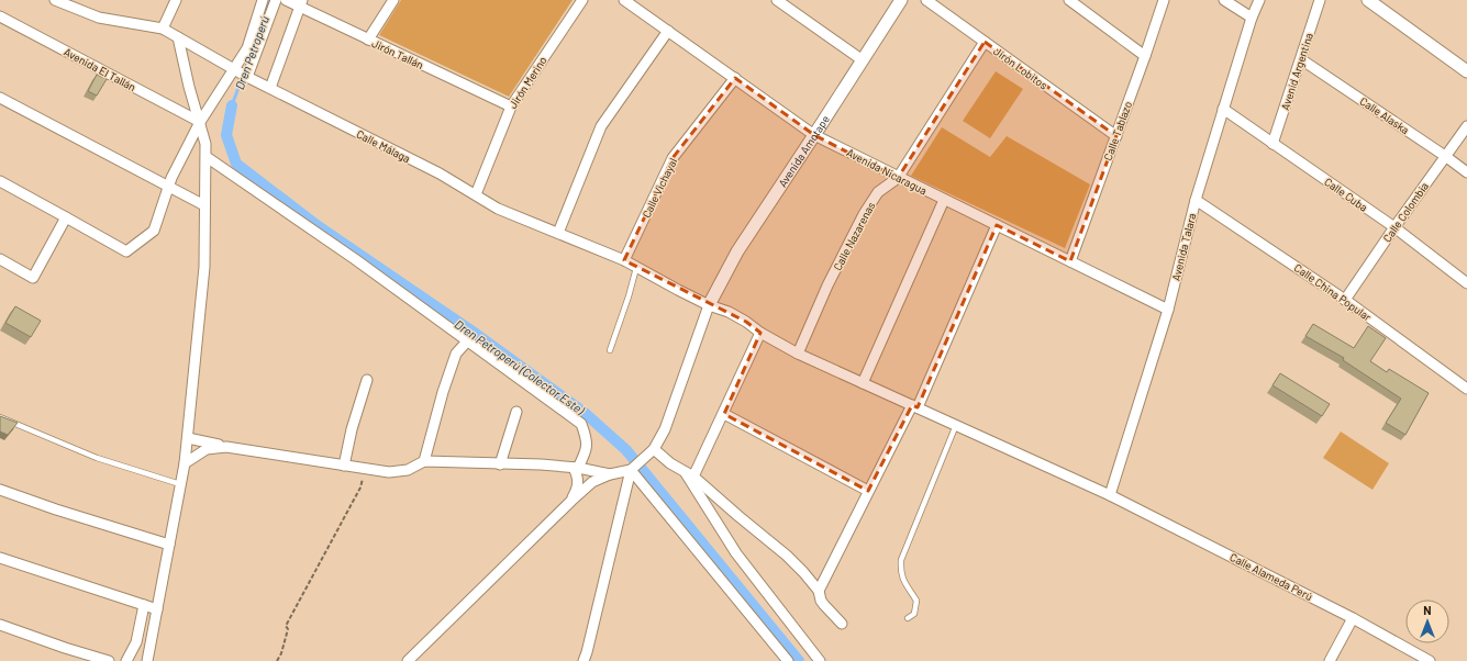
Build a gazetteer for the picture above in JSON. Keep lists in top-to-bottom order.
{
  "streets": {
    "street": [
      "Jirón Tallán",
      "Jirón Lobitos",
      "Avenida El Tallán",
      "Avenid Argentina",
      "Jirón Merino",
      "Calle Alaska",
      "Calle Tablazo",
      "Calle Málaga",
      "Avenida Amotape",
      "Avenida Nicaragua",
      "Calle Vichayal",
      "Calle Cuba",
      "Calle Colombia",
      "Calle Nazarenas",
      "Avenida Talara",
      "Calle China Popular",
      "Calle Alameda Perú"
    ]
  },
  "crossings": [
    ["Jirón Tallán", "Jirón Merino"],
    ["Jirón Lobitos", "Calle Tablazo"],
    ["Jirón Lobitos", "Calle Nazarenas"],
    ["Avenid Argentina", "Calle Alaska"],
    ["Avenid Argentina", "Calle Cuba"],
    ["Jirón Merino", "Calle Málaga"],
    ["Calle Alaska", "Calle Colombia"],
    ["Calle Tablazo", "Avenida Nicaragua"],
    ["Calle Málaga", "Avenida Amotape"],
    ["Calle Málaga", "Calle Vichayal"],
    ["Calle Málaga", "Calle Nazarenas"],
    ["Calle Málaga", "Calle Alameda Perú"],
    ["Avenida Amotape", "Avenida Nicaragua"],
    ["Avenida Nicaragua", "Calle Vichayal"],
    ["Avenida Nicaragua", "Calle Nazarenas"],
    ["Avenida Nicaragua", "Avenida Talara"],
    ["Calle Cuba", "Calle Colombia"],
    ["Calle Cuba", "Avenida Talara"],
    ["Calle Colombia", "Calle China Popular"],
    ["Avenida Talara", "Calle China Popular"],
    ["Avenida Talara", "Calle Alameda Perú"]
  ],
  "water": ["Dren Petroperú", "Dren Petroperú (Colector Este)"],
  "north": "top"
}
